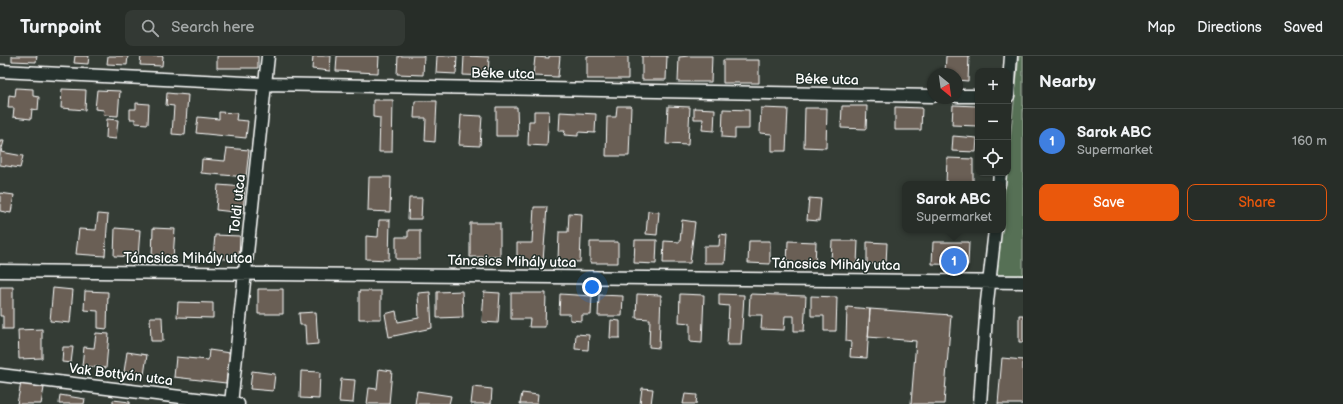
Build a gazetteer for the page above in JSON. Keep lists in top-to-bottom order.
{
  "streets": {
    "street": [
      "Béke utca",
      "Toldi utca",
      "Táncsics Mihály utca",
      "Vak Bottyán utca"
    ]
  },
  "crossings": [
    ["Béke utca", "Toldi utca"],
    ["Toldi utca", "Táncsics Mihály utca"],
    ["Toldi utca", "Vak Bottyán utca"]
  ],
  "north": "bottom right",
  "page": {
    "header": "Turnpoint",
    "search": "Search here",
    "nav": ["Map", "Directions", "Saved"],
    "heading": "Nearby",
    "map_buttons": ["+", "−"],
    "list": [
      {
        "mark": "1",
        "name": "Sarok ABC",
        "note": "Supermarket",
        "value": "160 m"
      }
    ],
    "buttons": ["Save", "Share"],
    "popup": ["Sarok ABC", "Supermarket"],
    "pins": "1"
  }
}
